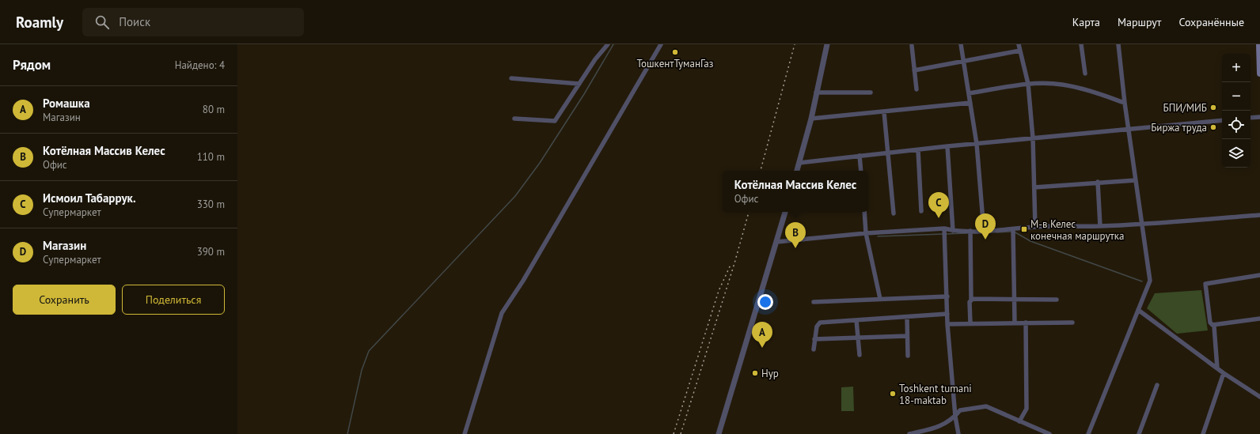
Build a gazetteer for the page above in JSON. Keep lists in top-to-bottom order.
{
  "places": {
    "other": [
      "ТошкентТуманГаз",
      "БПИ/МИБ",
      "Биржа труда",
      "Нур",
      "Toshkent tumani 18-maktab"
    ],
    "transit": ["М-в Келес конечная маршрутка"]
  },
  "page": {
    "header": "Roamly",
    "search": "Поиск",
    "nav": ["Карта", "Маршрут", "Сохранённые"],
    "heading": ["Рядом", "Найдено: 4"],
    "map_buttons": ["+", "−"],
    "list": [
      {
        "mark": "A",
        "name": "Ромашка",
        "note": "Магазин",
        "value": "80 m"
      },
      {
        "mark": "B",
        "name": "Котёлная Массив Келес",
        "note": "Офис",
        "value": "110 m"
      },
      {
        "mark": "C",
        "name": "Исмоил Табаррук.",
        "note": "Супермаркет",
        "value": "330 m"
      },
      {
        "mark": "D",
        "name": "Магазин",
        "note": "Супермаркет",
        "value": "390 m"
      }
    ],
    "popup": ["Котёлная Массив Келес", "Офис"],
    "pins": [
      "C",
      "D",
      "B",
      "A"
    ],
    "buttons": ["Сохранить", "Поделиться"]
  }
}
